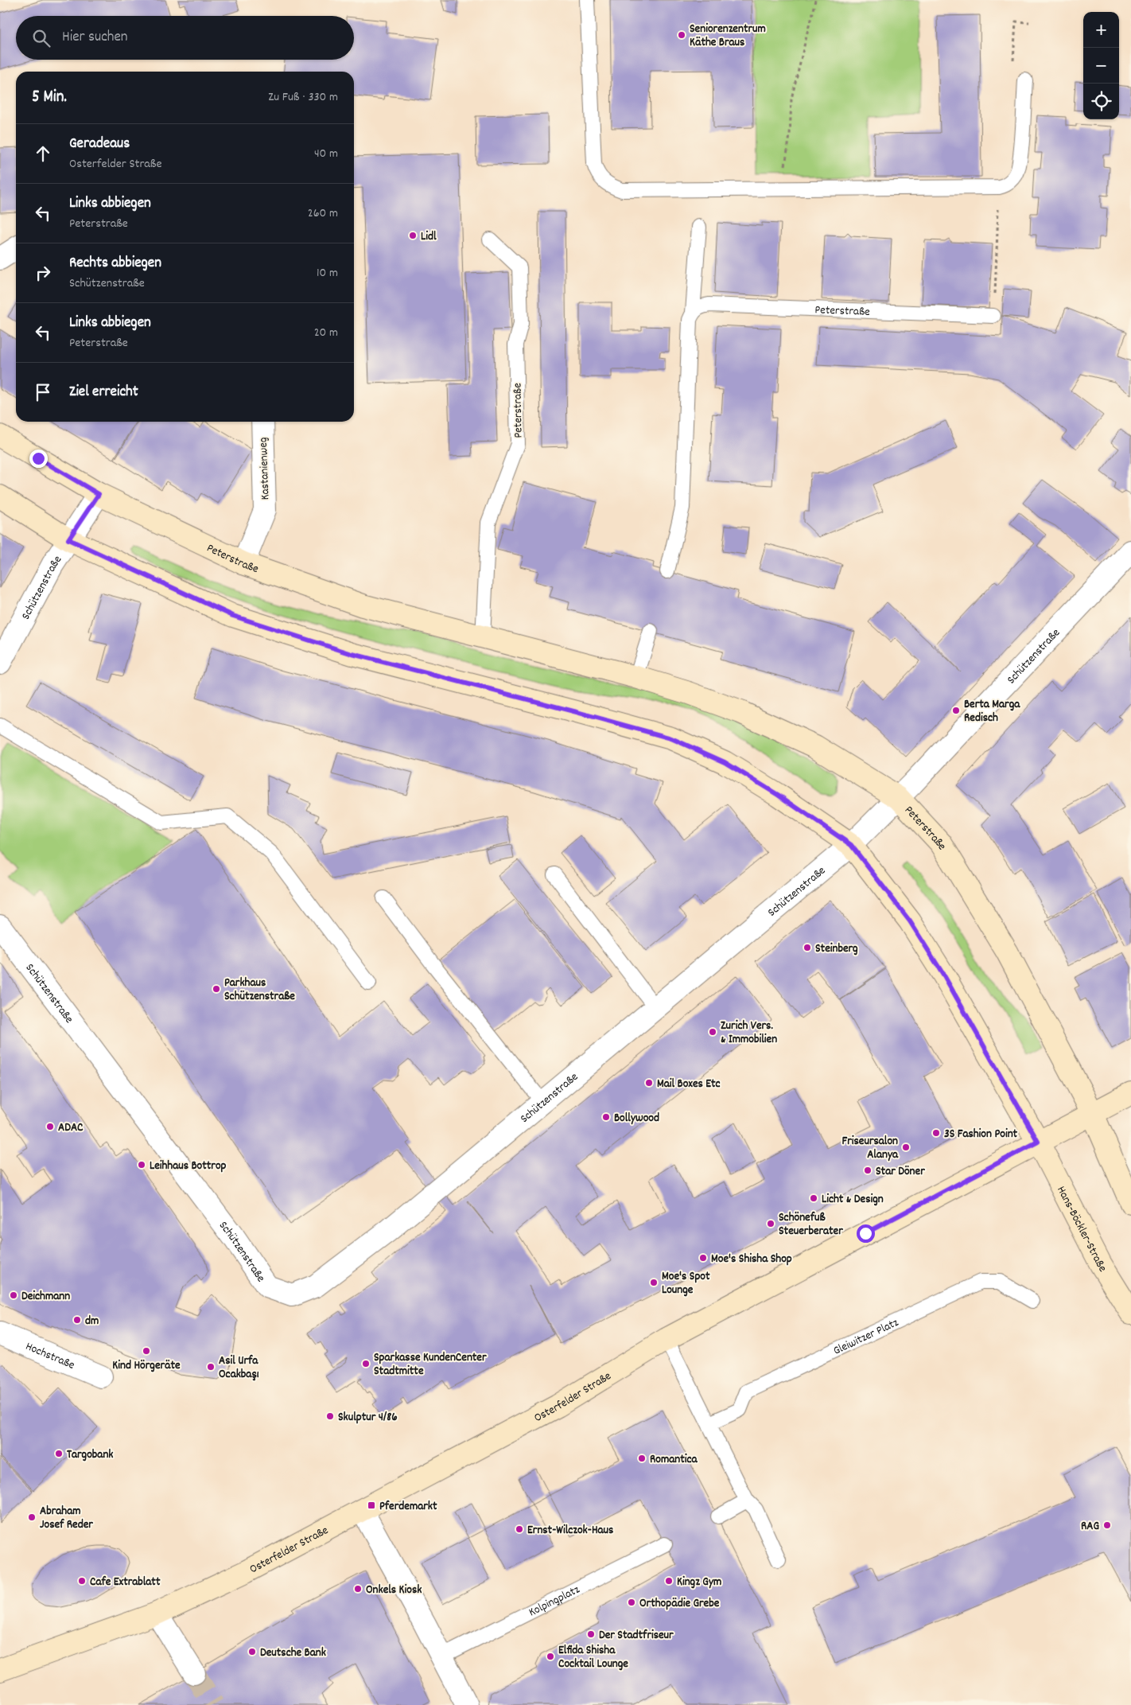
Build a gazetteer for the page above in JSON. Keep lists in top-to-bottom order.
{
  "streets": {
    "main road": ["Peterstraße", "Hans-Böckler-Straße", "Osterfelder Straße"],
    "street": ["Kastanienweg", "Schützenstraße", "Hochstraße"],
    "lane": ["Gleiwitzer Platz", "Kolpingplatz"]
  },
  "crossings": [
    ["Peterstraße", "Kastanienweg"],
    ["Peterstraße", "Schützenstraße"],
    ["Peterstraße", "Osterfelder Straße"],
    ["Hans-Böckler-Straße", "Osterfelder Straße"]
  ],
  "places": {
    "other": [
      "Seniorenzentrum Käthe Braus",
      "Lidl",
      "Berta Marga Redisch",
      "Steinberg",
      "Parkhaus Schützenstraße",
      "Zurich Vers. & Immobilien",
      "Mail Boxes Etc",
      "Bollywood",
      "ADAC",
      "3S Fashion Point",
      "Friseursalon Alanya",
      "Leihhaus Bottrop",
      "Star Döner",
      "Licht & Design",
      "Schönefuß Steuerberater",
      "Moe's Shisha Shop",
      "Moe's Spot Lounge",
      "Deichmann",
      "dm",
      "Kind Hörgeräte",
      "Sparkasse KundenCenter Stadtmitte",
      "Asil Urfa Ocakbaşı",
      "Skulptur 4/86",
      "Targobank",
      "Romantica",
      "Abraham Josef Reder",
      "RAG",
      "Ernst-Wilczok-Haus",
      "Cafe Extrablatt",
      "Kingz Gym",
      "Onkels Kiosk",
      "Orthopädie Grebe",
      "Der Stadtfriseur",
      "Deutsche Bank",
      "Elfida Shisha Cocktail Lounge"
    ],
    "transit": ["Pferdemarkt"]
  },
  "page": {
    "map_buttons": ["+", "−"],
    "search": "Hier suchen",
    "heading": ["5 Min.", "Zu Fuß · 330 m"],
    "list": [
      ["Geradeaus", "Osterfelder Straße", "40 m"],
      ["Links abbiegen", "Peterstraße", "260 m"],
      ["Rechts abbiegen", "Schützenstraße", "10 m"],
      ["Links abbiegen", "Peterstraße", "20 m"],
      "Ziel erreicht"
    ]
  }
}
